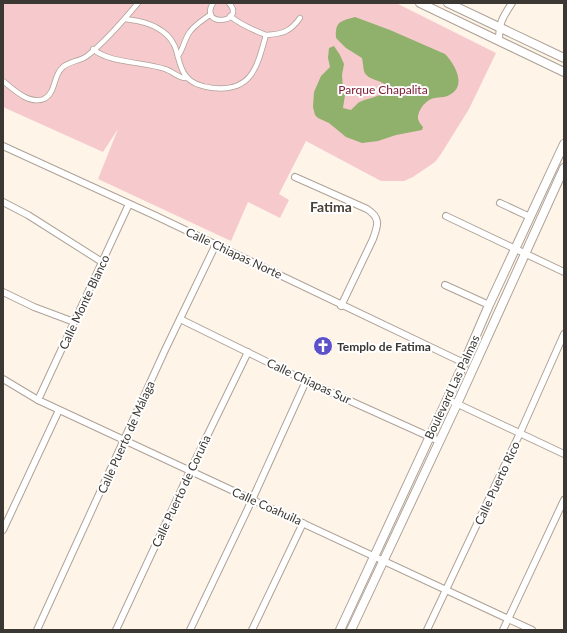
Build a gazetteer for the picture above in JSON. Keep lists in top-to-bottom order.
{
  "streets": {
    "street": [
      "Calle Chiapas Norte",
      "Calle Monte Blanco",
      "Calle Chiapas Sur",
      "Boulevard Las Palmas",
      "Calle Puerto de Málaga",
      "Calle Puerto Rico",
      "Calle Puerto de Coruña",
      "Calle Coahuila"
    ]
  },
  "crossings": [
    ["Calle Chiapas Norte", "Calle Monte Blanco"],
    ["Calle Chiapas Norte", "Boulevard Las Palmas"],
    ["Calle Chiapas Norte", "Calle Puerto de Málaga"],
    ["Calle Monte Blanco", "Calle Coahuila"],
    ["Calle Chiapas Sur", "Boulevard Las Palmas"],
    ["Calle Chiapas Sur", "Calle Puerto de Málaga"],
    ["Calle Chiapas Sur", "Calle Puerto de Coruña"],
    ["Boulevard Las Palmas", "Calle Coahuila"],
    ["Calle Puerto de Málaga", "Calle Coahuila"],
    ["Calle Puerto Rico", "Calle Coahuila"],
    ["Calle Puerto de Coruña", "Calle Coahuila"]
  ],
  "districts": ["Fatima"],
  "parks": ["Parque Chapalita"],
  "places": {
    "church": ["Templo de Fatima"]
  }
}
